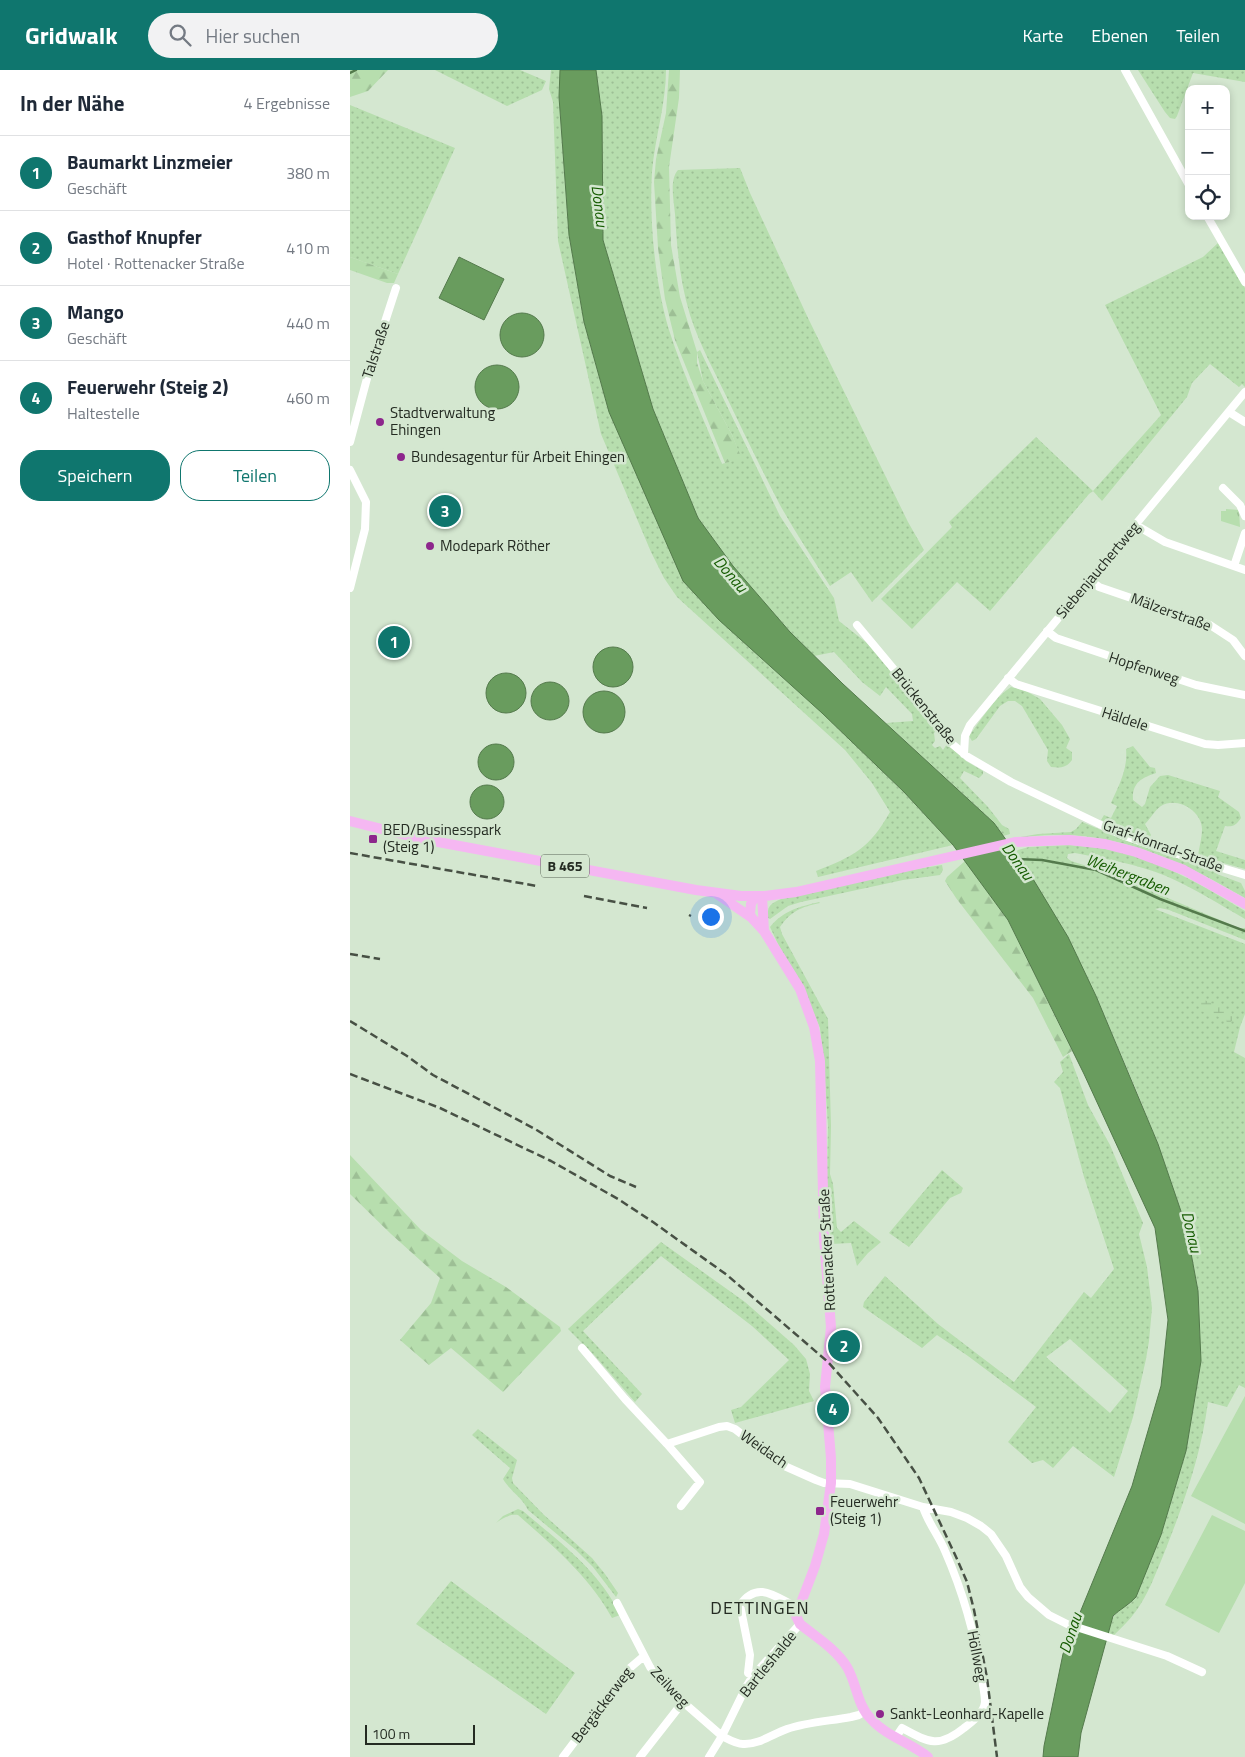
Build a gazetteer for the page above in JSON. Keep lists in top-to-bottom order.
{
  "streets": {
    "main road": ["B 465", "Rottenacker Straße"],
    "street": [
      "Talstraße",
      "Siebenjauchertweg",
      "Mälzerstraße",
      "Hopfenweg",
      "Brückenstraße",
      "Häldele",
      "Graf-Konrad-Straße",
      "Weidach",
      "Höllweg",
      "Bartleshalde",
      "Zeilweg",
      "Bergäckerweg"
    ]
  },
  "crossings": [
    ["Siebenjauchertweg", "Mälzerstraße"],
    ["Siebenjauchertweg", "Hopfenweg"],
    ["Siebenjauchertweg", "Brückenstraße"],
    ["Siebenjauchertweg", "Häldele"],
    ["Brückenstraße", "Graf-Konrad-Straße"],
    ["B 465", "Rottenacker Straße"],
    ["Rottenacker Straße", "Weidach"],
    ["Rottenacker Straße", "Bartleshalde"],
    ["Bartleshalde", "Zeilweg"],
    ["Zeilweg", "Bergäckerweg"]
  ],
  "districts": ["DETTINGEN"],
  "water": ["Donau", "Weihergraben"],
  "places": {
    "other": [
      "Stadtverwaltung Ehingen",
      "Bundesagentur für Arbeit Ehingen",
      "Modepark Röther",
      "Sankt-Leonhard-Kapelle"
    ],
    "transit": ["BED/Businesspark (Steig 1)", "Feuerwehr (Steig 1)"]
  },
  "scale_bar": "100 m",
  "page": {
    "header": "Gridwalk",
    "search": "Hier suchen",
    "nav": ["Karte", "Ebenen", "Teilen"],
    "heading": ["In der Nähe", "4 Ergebnisse"],
    "map_buttons": ["+", "−"],
    "list": [
      {
        "mark": "1",
        "name": "Baumarkt Linzmeier",
        "note": "Geschäft",
        "value": "380 m"
      },
      {
        "mark": "2",
        "name": "Gasthof Knupfer",
        "note": "Hotel · Rottenacker Straße",
        "value": "410 m"
      },
      {
        "mark": "3",
        "name": "Mango",
        "note": "Geschäft",
        "value": "440 m"
      },
      {
        "mark": "4",
        "name": "Feuerwehr (Steig 2)",
        "note": "Haltestelle",
        "value": "460 m"
      }
    ],
    "buttons": ["Speichern", "Teilen"],
    "pins": [
      "3",
      "1",
      "2",
      "4"
    ],
    "scale": "100 m"
  }
}
